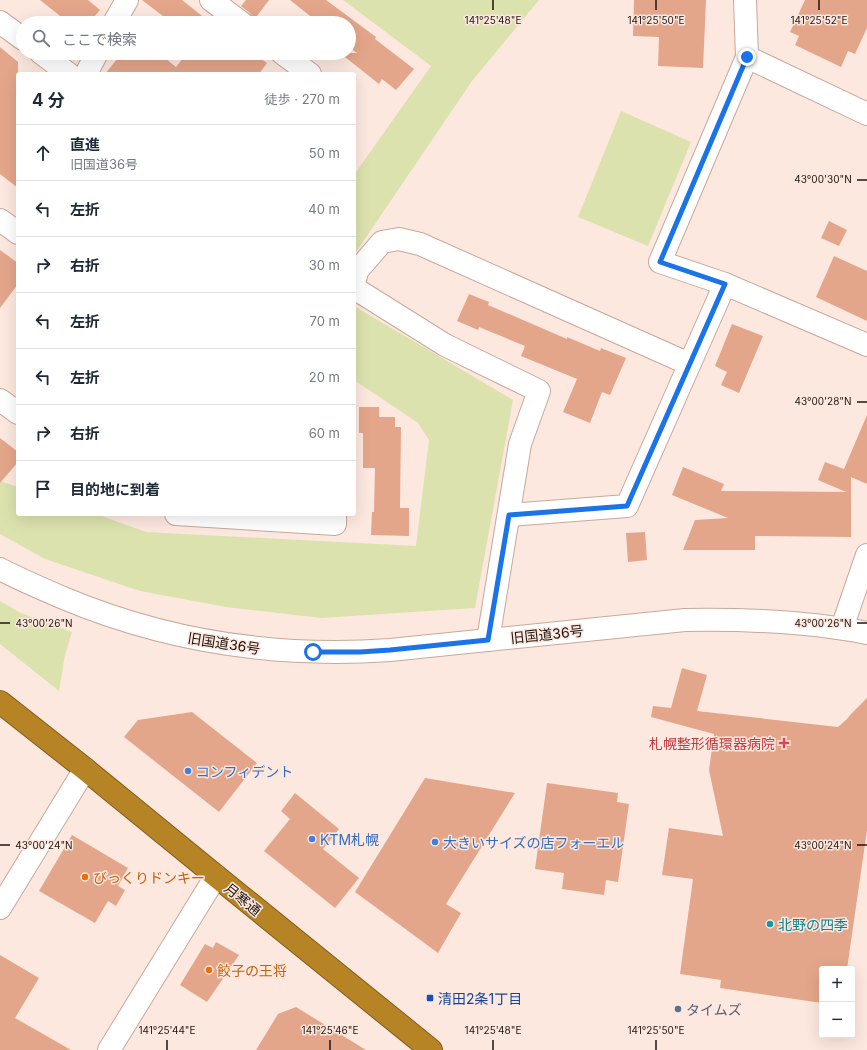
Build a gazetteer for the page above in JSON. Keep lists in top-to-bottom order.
{
  "streets": {
    "highway": ["月寒通"],
    "street": ["旧国道36号"]
  },
  "places": {
    "health": ["札幌整形循環器病院"],
    "other": [
      "コンフィデント",
      "KTM札幌",
      "大きいサイズの店フォーエル",
      "びっくりドンキー",
      "北野の四季",
      "餃子の王将",
      "タイムズ"
    ],
    "transit": ["清田2条1丁目"]
  },
  "page": {
    "search": "ここで検索",
    "heading": ["4 分", "徒歩 · 270 m"],
    "list": [
      ["直進", "旧国道36号", "50 m"],
      ["左折", "40 m"],
      ["右折", "30 m"],
      ["左折", "70 m"],
      ["左折", "20 m"],
      ["右折", "60 m"],
      "目的地に到着"
    ],
    "map_buttons": ["+", "−"]
  },
  "coordinates": [
    "141°25'48\"E",
    "141°25'50\"E",
    "141°25'52\"E",
    "43°00'30\"N",
    "43°00'28\"N",
    "43°00'26\"N",
    "43°00'24\"N",
    "141°25'44\"E",
    "141°25'46\"E"
  ]
}
